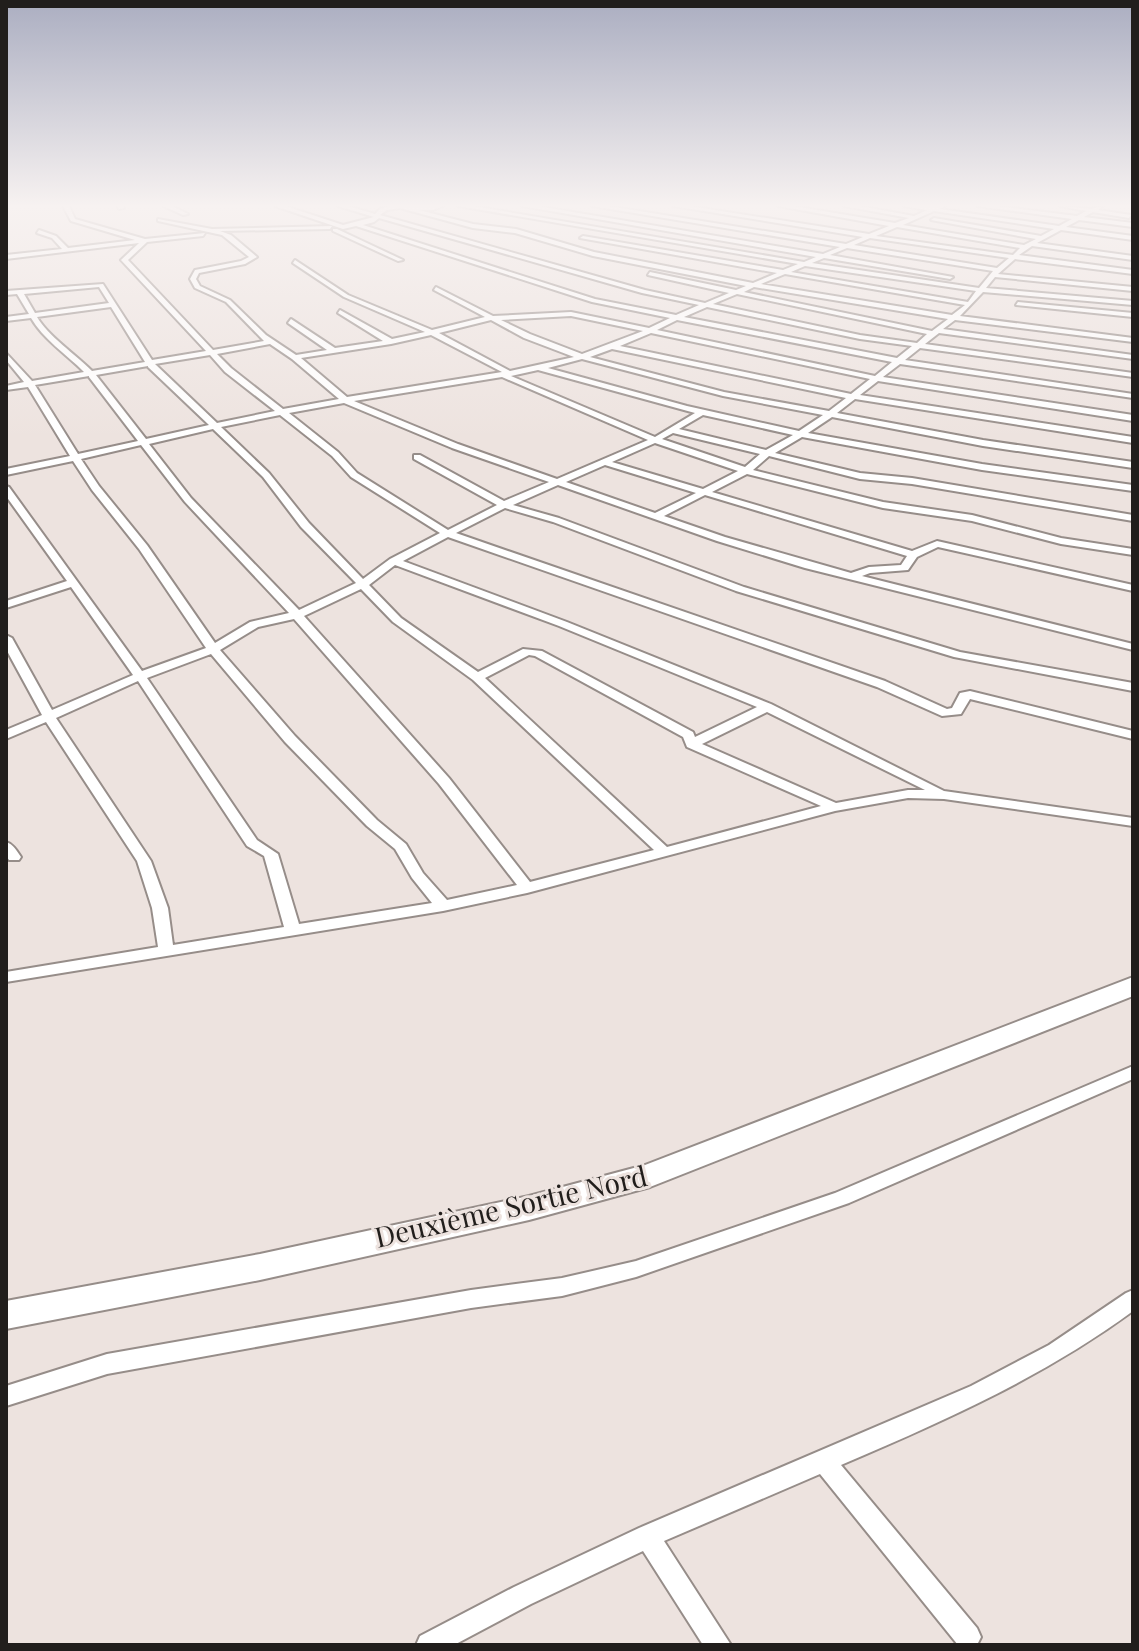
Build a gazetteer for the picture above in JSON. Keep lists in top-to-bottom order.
{
  "streets": {
    "main road": ["Deuxième Sortie Nord"]
  }
}
